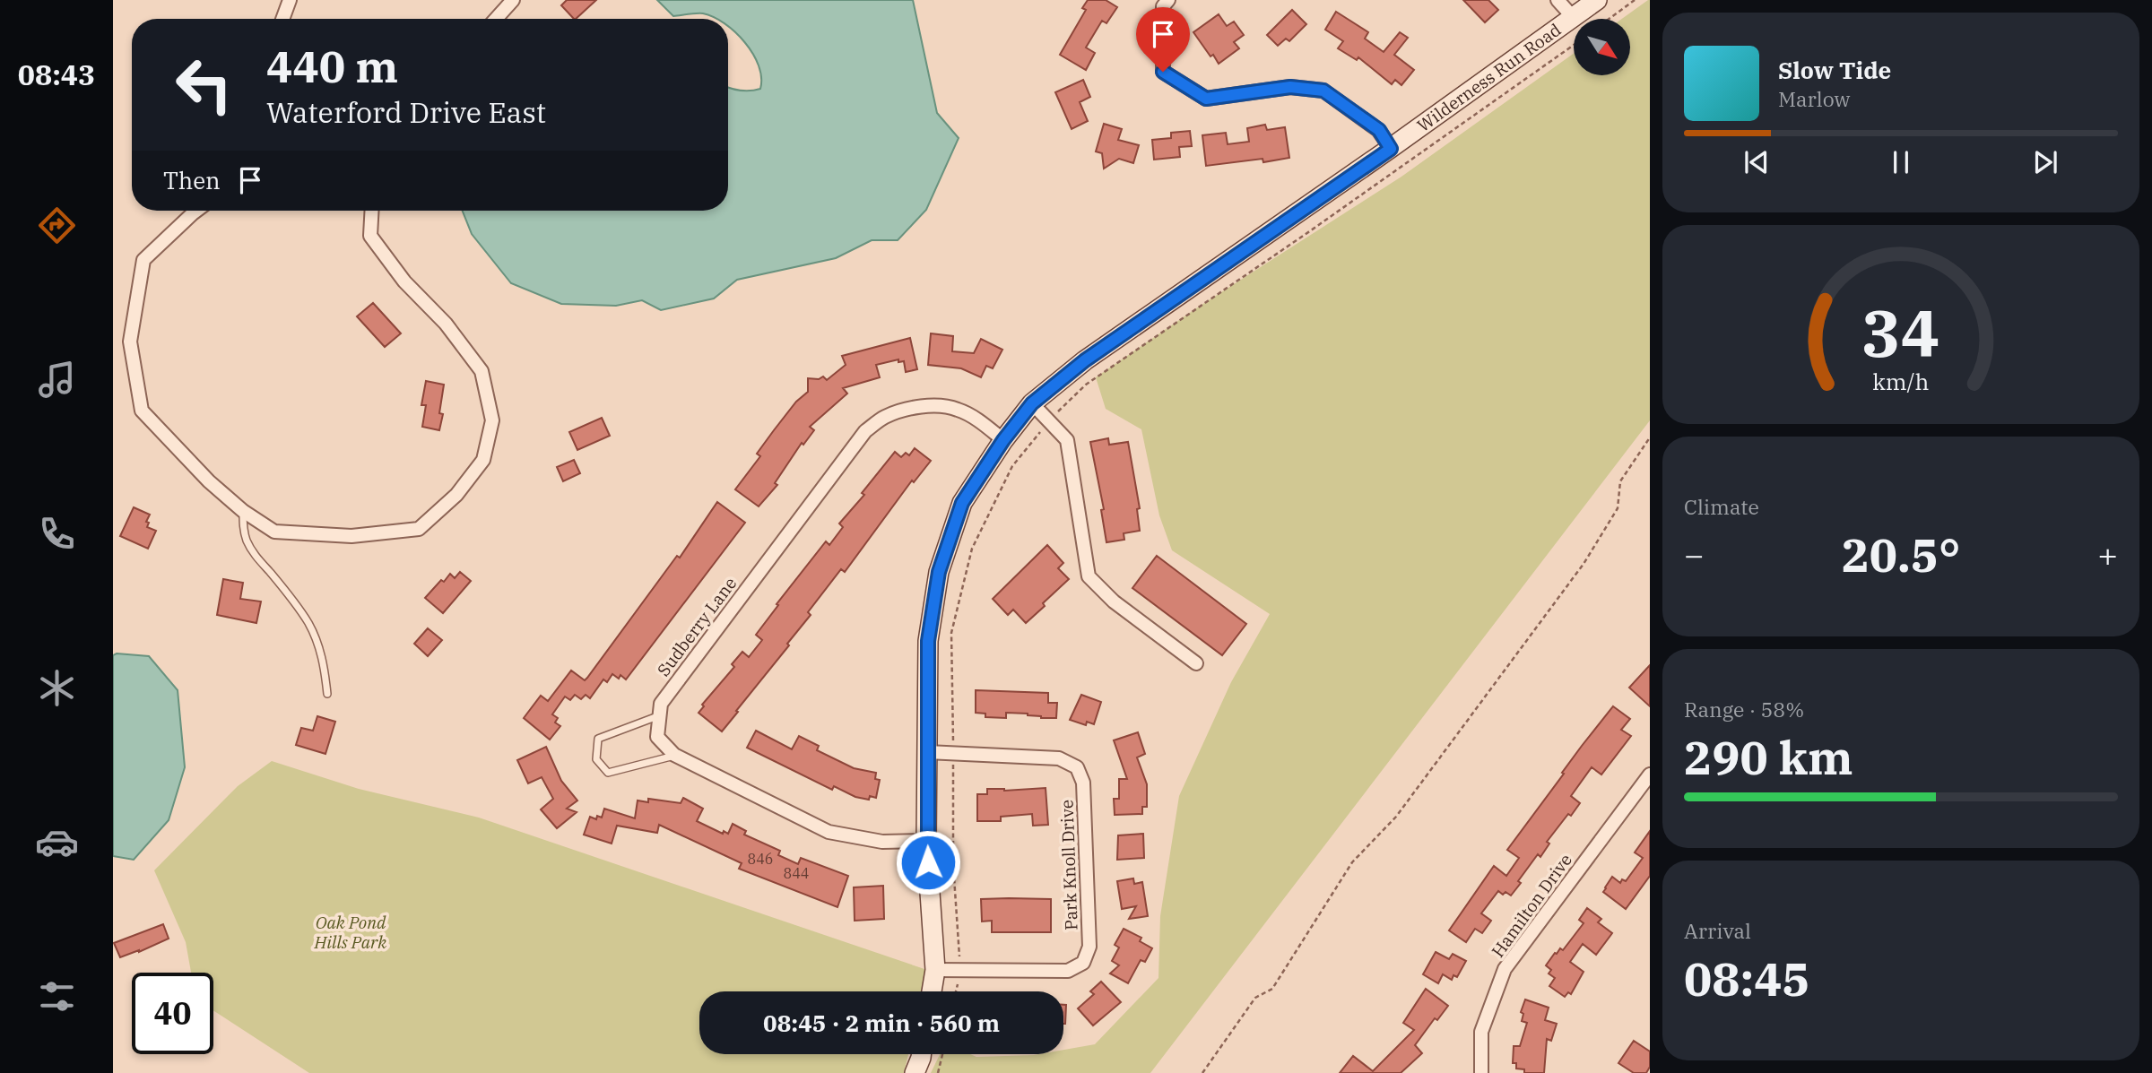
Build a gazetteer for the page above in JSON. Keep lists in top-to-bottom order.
{
  "streets": {
    "street": [
      "Wilderness Run Road",
      "Sudberry Lane",
      "Park Knoll Drive",
      "Hamilton Drive"
    ]
  },
  "crossings": [
    ["Wilderness Run Road", "Sudberry Lane"],
    ["Wilderness Run Road", "Park Knoll Drive"]
  ],
  "parks": ["Oak Pond Hills Park"],
  "house_numbers": ["846", "844"],
  "north": "bottom right",
  "page": {
    "tabs": "08:43",
    "turn": ["440 m", "Waterford Drive East"],
    "song": ["Slow Tide", "Marlow"],
    "then": "Then",
    "tile": [
      "Climate",
      ["Range · 58%", "290 km"],
      ["Arrival", "08:45"]
    ],
    "heat": ["−", "20.5°", "+"],
    "limit": "40",
    "trip": "08:45 · 2 min · 560 m",
    "gauge": ["34", "km/h"]
  }
}
